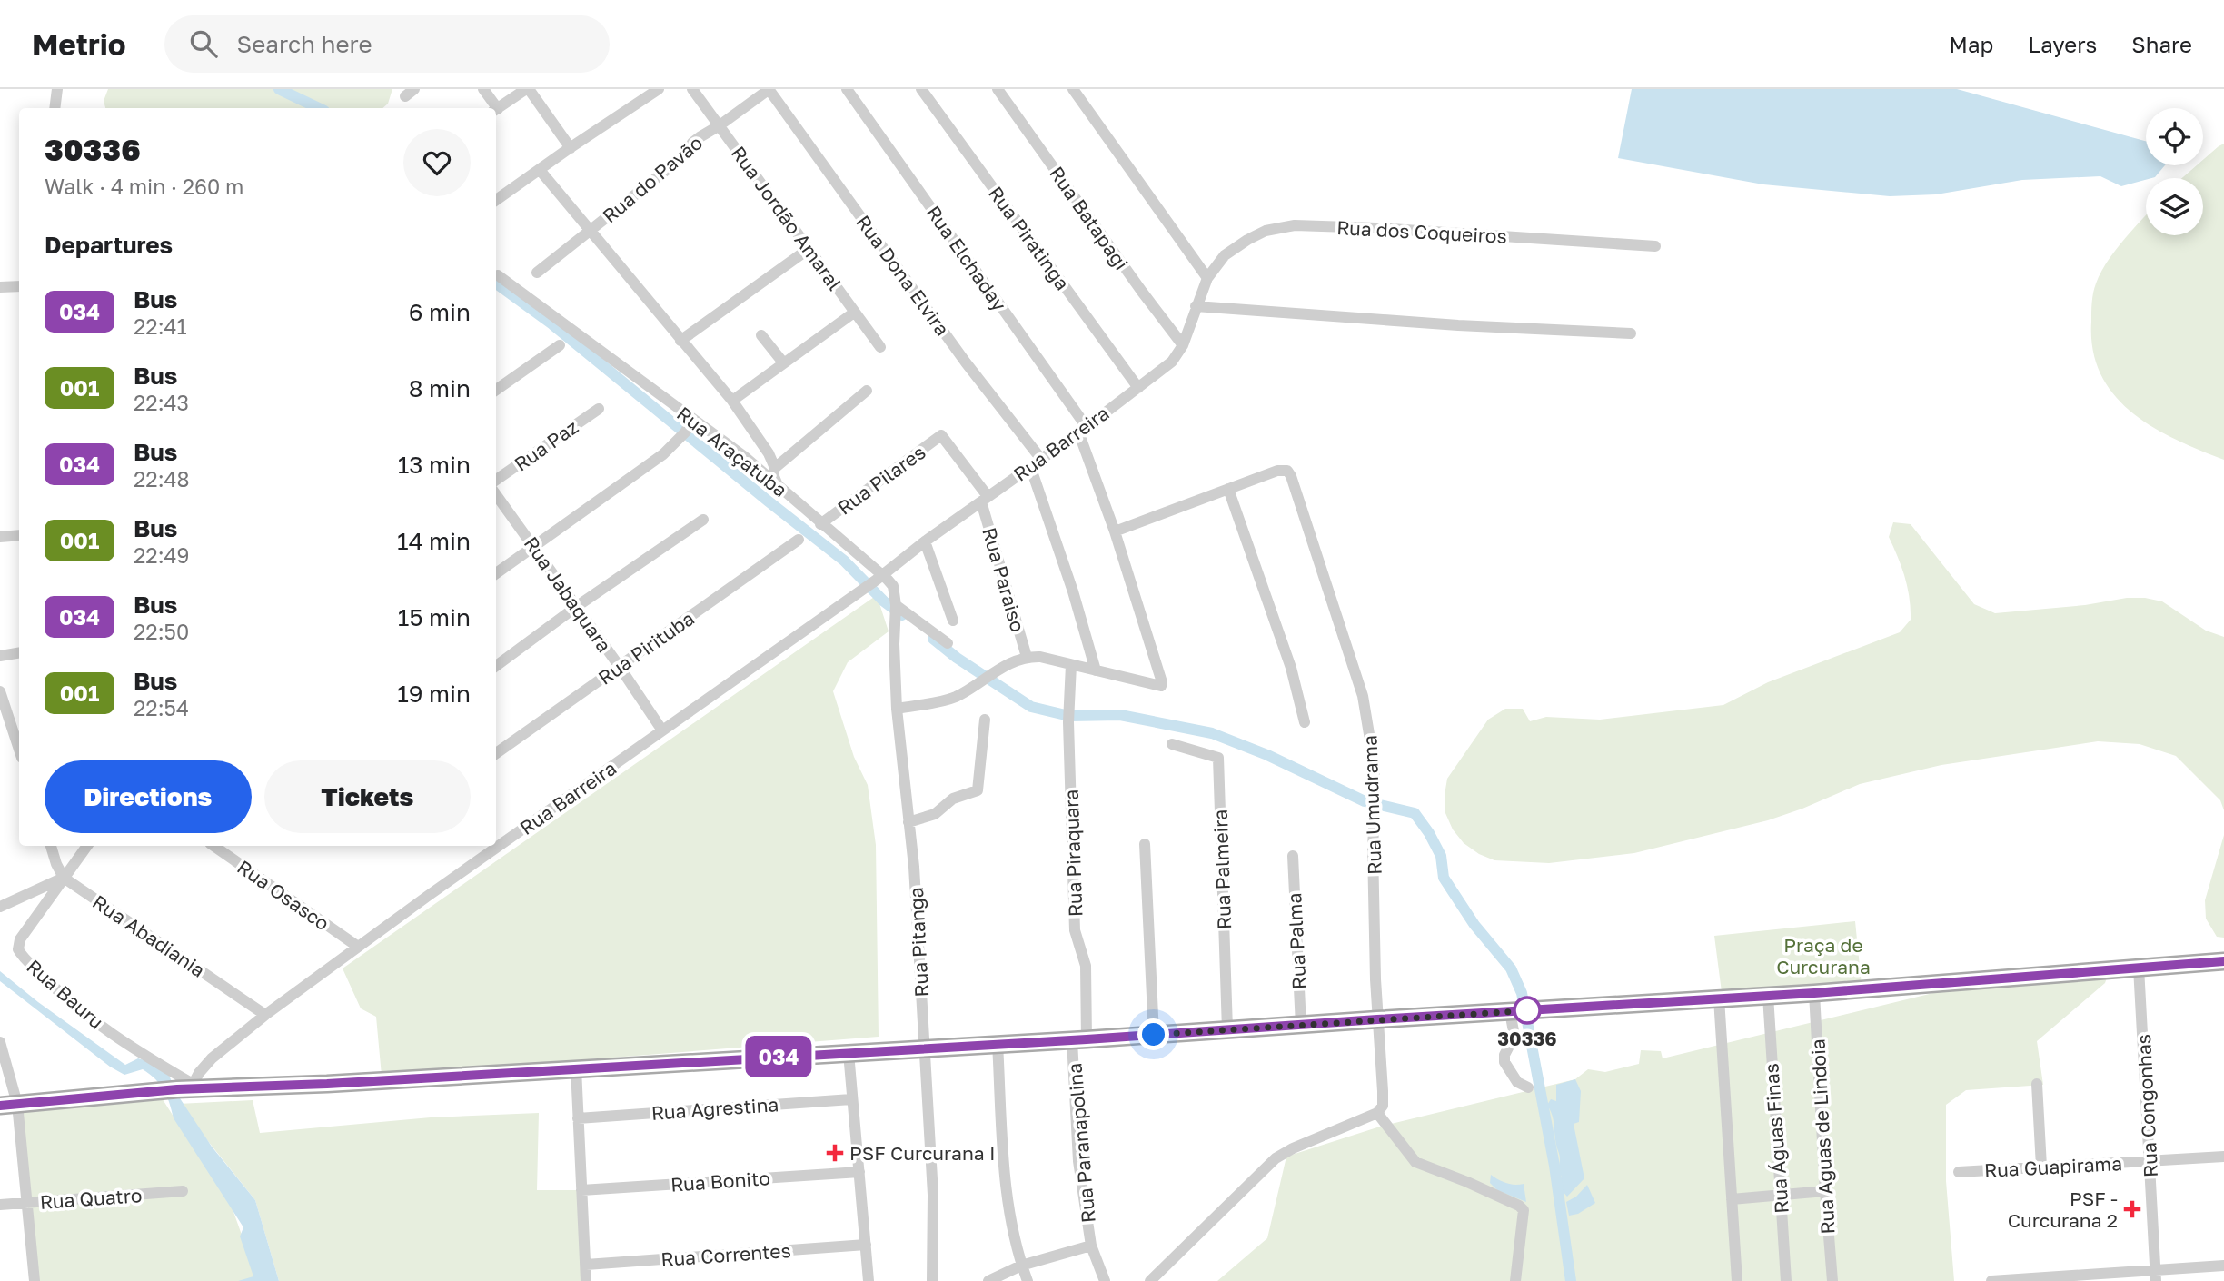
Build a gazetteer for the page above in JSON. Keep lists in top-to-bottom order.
{
  "streets": {
    "street": [
      "Rua do Pavão",
      "Rua Jordão Amaral",
      "Rua Batapagi",
      "Rua dos Coqueiros",
      "Rua Piratinga",
      "Rua Elchaday",
      "Rua Dona Elvira",
      "Rua Barreira",
      "Rua Paz",
      "Rua Araçatuba",
      "Rua Pilares",
      "Rua Paraiso",
      "Rua Jabaquara",
      "Rua Pirituba",
      "Rua Umudrama",
      "Rua Piraquara",
      "Rua Palmeira",
      "Rua Osasco",
      "Rua Abadiania",
      "Rua Palma",
      "Rua Pitanga",
      "Rua Bauru",
      "Rua Congonhas",
      "Rua Agrestina",
      "Rua Aguas de Lindoia",
      "Rua Águas Finas",
      "Rua Paranapolina",
      "Rua Guapirama",
      "Rua Bonito",
      "Rua Quatro",
      "Rua Correntes"
    ]
  },
  "crossings": [
    ["Rua do Pavão", "Rua Jordão Amaral"],
    ["Rua do Pavão", "Rua Dona Elvira"],
    ["Rua Batapagi", "Rua Barreira"],
    ["Rua dos Coqueiros", "Rua Barreira"],
    ["Rua Piratinga", "Rua Barreira"],
    ["Rua Elchaday", "Rua Barreira"],
    ["Rua Dona Elvira", "Rua Barreira"],
    ["Rua Barreira", "Rua Araçatuba"],
    ["Rua Barreira", "Rua Pilares"],
    ["Rua Barreira", "Rua Paraiso"],
    ["Rua Barreira", "Rua Jabaquara"],
    ["Rua Barreira", "Rua Osasco"],
    ["Rua Barreira", "Rua Abadiania"],
    ["Rua Barreira", "Rua Bauru"],
    ["Rua Araçatuba", "Rua Pilares"],
    ["Rua Araçatuba", "Rua Pitanga"],
    ["Rua Pilares", "Rua Paraiso"],
    ["Rua Jabaquara", "Rua Pirituba"],
    ["Rua Piraquara", "Rua Paranapolina"],
    ["Rua Abadiania", "Rua Bauru"],
    ["Rua Congonhas", "Rua Guapirama"]
  ],
  "parks": ["Praça de Curcurana"],
  "places": {
    "other": ["30336"],
    "health": ["PSF Curcurana I", "PSF - Curcurana 2"]
  },
  "lines": ["bus line 034"],
  "page": {
    "header": "Metrio",
    "search": "Search here",
    "nav": ["Map", "Layers", "Share"],
    "on_map": "034",
    "heading": [
      ["30336", "Walk · 4 min · 260 m"],
      "Departures"
    ],
    "list": [
      {
        "mark": "034",
        "name": "Bus",
        "note": "22:41",
        "value": "6 min"
      },
      {
        "mark": "001",
        "name": "Bus",
        "note": "22:43",
        "value": "8 min"
      },
      {
        "mark": "034",
        "name": "Bus",
        "note": "22:48",
        "value": "13 min"
      },
      {
        "mark": "001",
        "name": "Bus",
        "note": "22:49",
        "value": "14 min"
      },
      {
        "mark": "034",
        "name": "Bus",
        "note": "22:50",
        "value": "15 min"
      },
      {
        "mark": "001",
        "name": "Bus",
        "note": "22:54",
        "value": "19 min"
      }
    ],
    "buttons": ["Directions", "Tickets"]
  }
}
